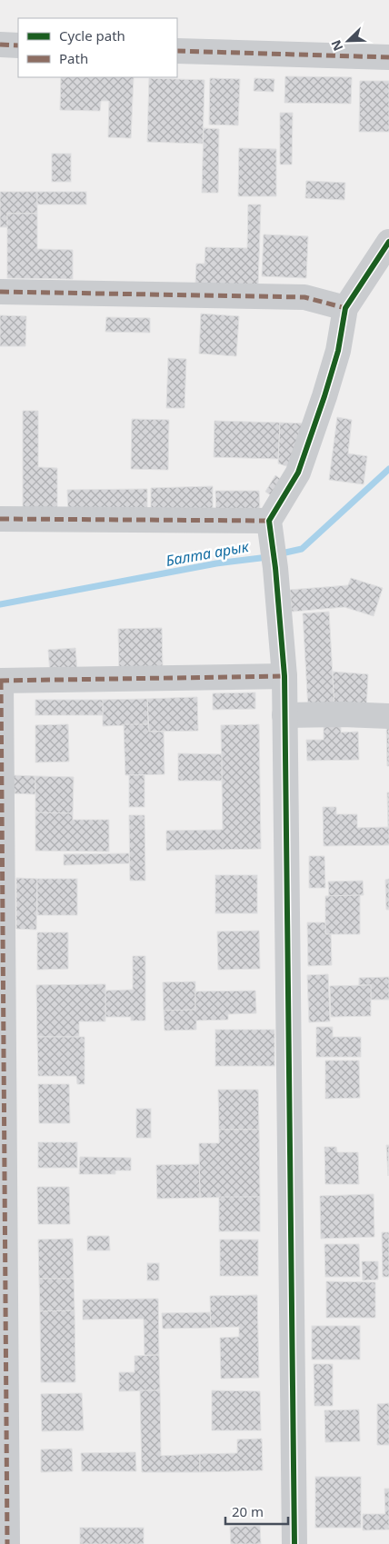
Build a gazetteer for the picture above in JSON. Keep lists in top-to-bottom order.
{
  "water": ["Балта арык"],
  "legend": ["Cycle path", "Path"],
  "scale_bar": "20 m",
  "north": "bottom left"
}
